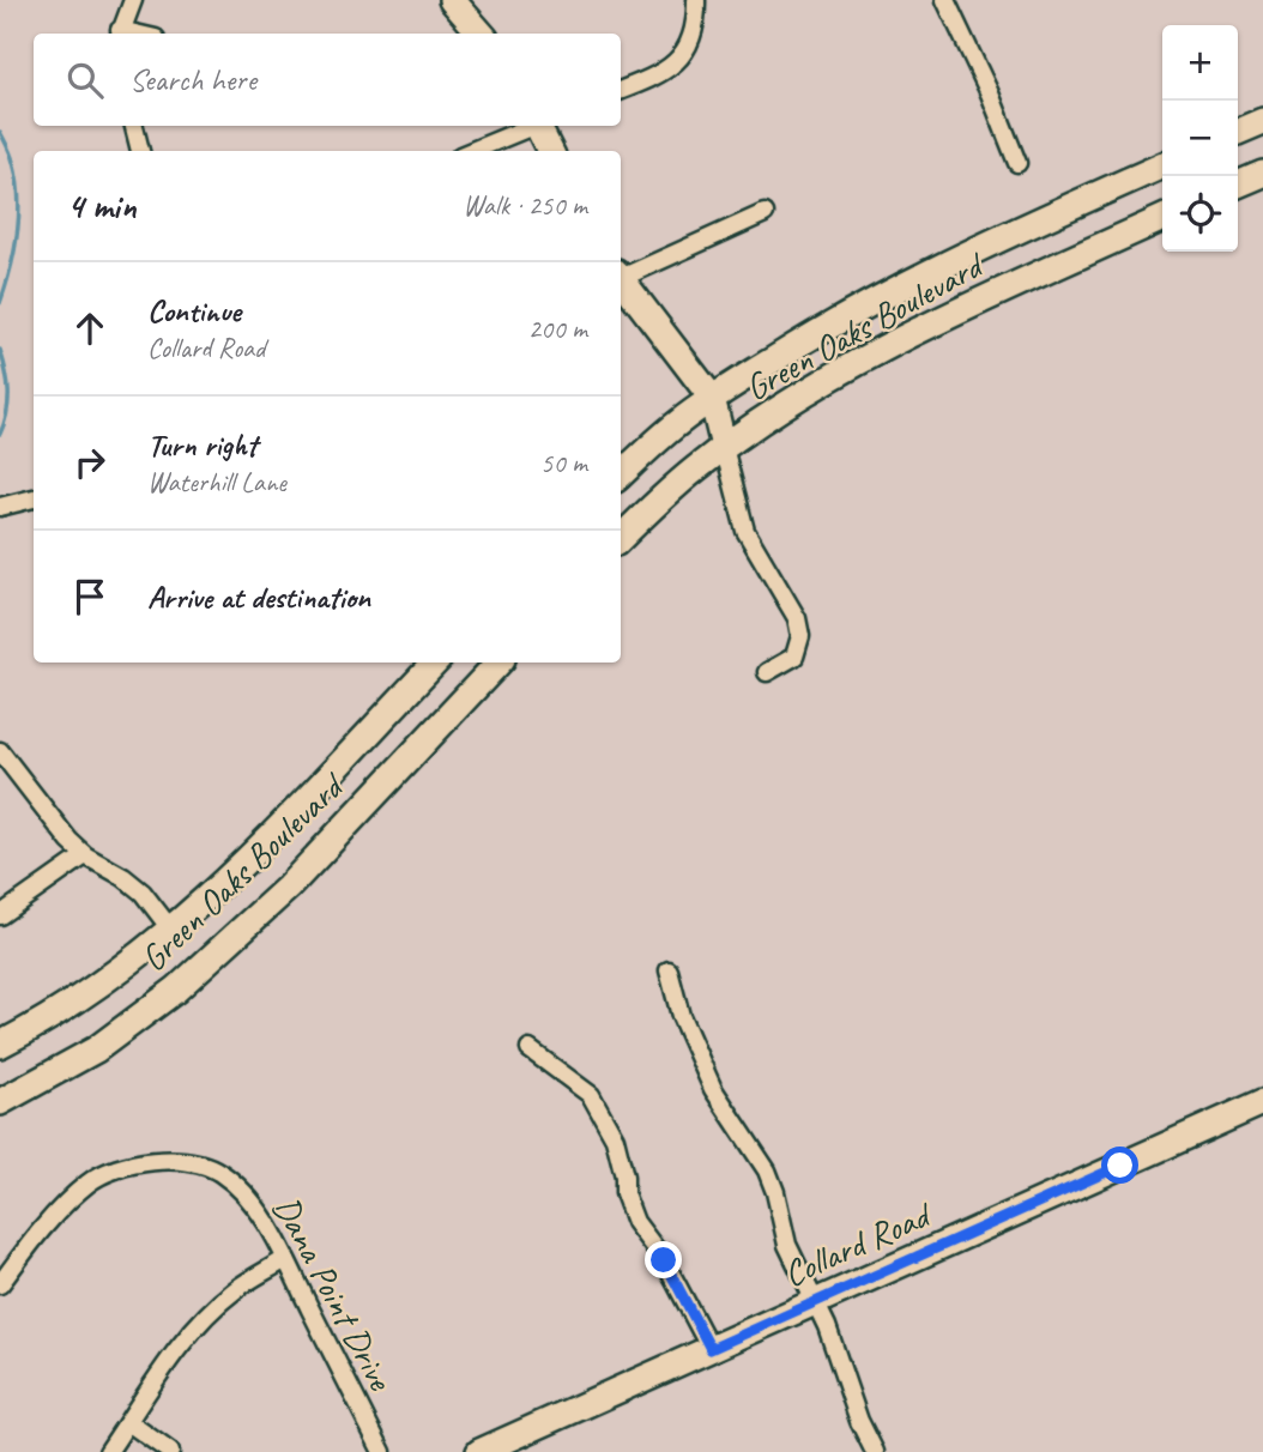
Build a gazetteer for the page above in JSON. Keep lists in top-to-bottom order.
{
  "streets": {
    "main road": ["Green Oaks Boulevard", "Collard Road"],
    "street": ["Dana Point Drive"]
  },
  "page": {
    "map_buttons": ["+", "−"],
    "search": "Search here",
    "heading": ["4 min", "Walk · 250 m"],
    "list": [
      ["Continue", "Collard Road", "200 m"],
      ["Turn right", "Waterhill Lane", "50 m"],
      "Arrive at destination"
    ]
  }
}
